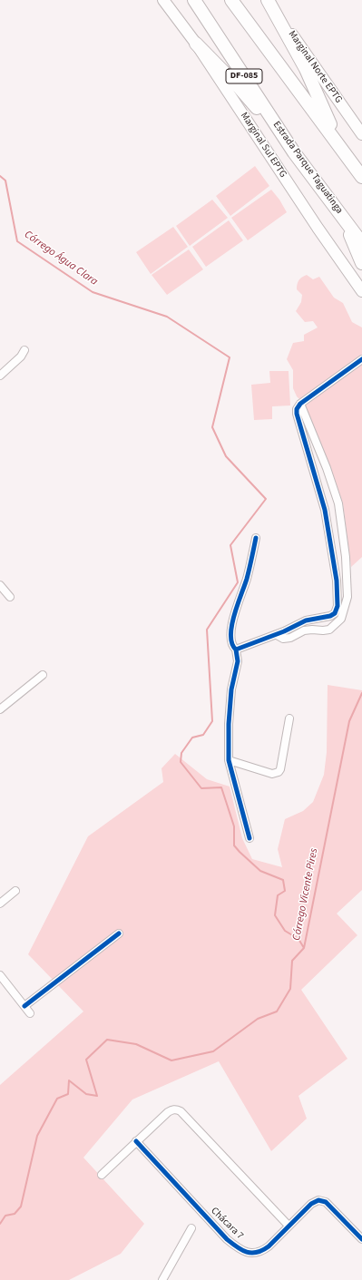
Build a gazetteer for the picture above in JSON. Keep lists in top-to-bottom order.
{
  "streets": {
    "highway": ["DF-085", "Estrada Parque Taguatinga"],
    "main road": ["Marginal Norte EPTG", "Marginal Sul EPTG"],
    "street": ["Chácara 7"]
  },
  "water": ["Córrego Água Clara", "Córrego Vicente Pires"]
}
